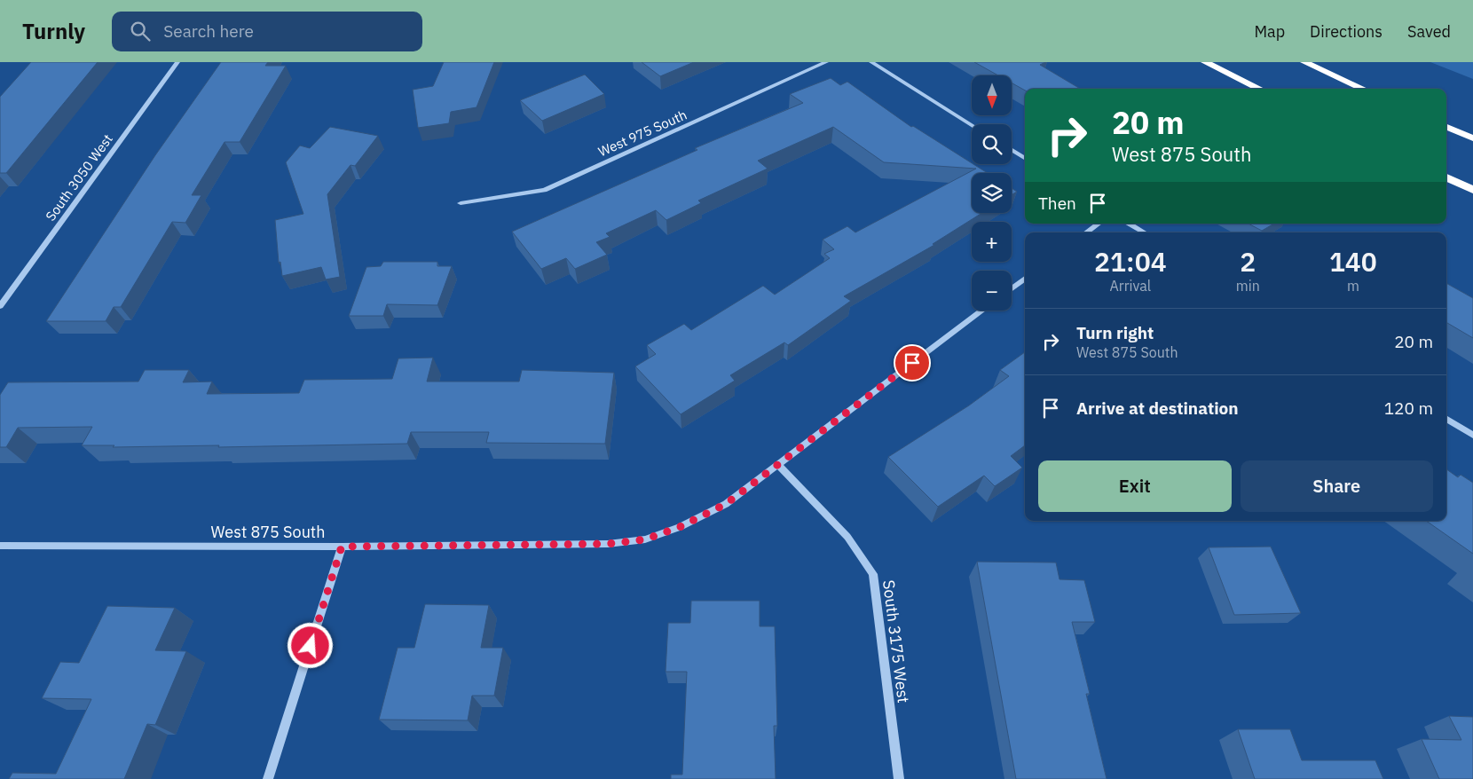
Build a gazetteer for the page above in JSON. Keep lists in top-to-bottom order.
{
  "streets": {
    "street": [
      "West 975 South",
      "South 3050 West",
      "West 875 South",
      "South 3175 West"
    ]
  },
  "crossings": [
    ["West 875 South", "South 3175 West"]
  ],
  "north": "bottom",
  "page": {
    "header": "Turnly",
    "search": "Search here",
    "nav": ["Map", "Directions", "Saved"],
    "map_buttons": ["+", "−"],
    "turn": ["20 m", "West 875 South"],
    "then": "Then",
    "eta": [
      "21:04",
      "Arrival",
      "2",
      "min",
      "140",
      "m"
    ],
    "list": [
      {
        "name": "Turn right",
        "note": "West 875 South",
        "value": "20 m"
      },
      {
        "name": "Arrive at destination",
        "value": "120 m"
      }
    ],
    "buttons": ["Exit", "Share"]
  }
}
